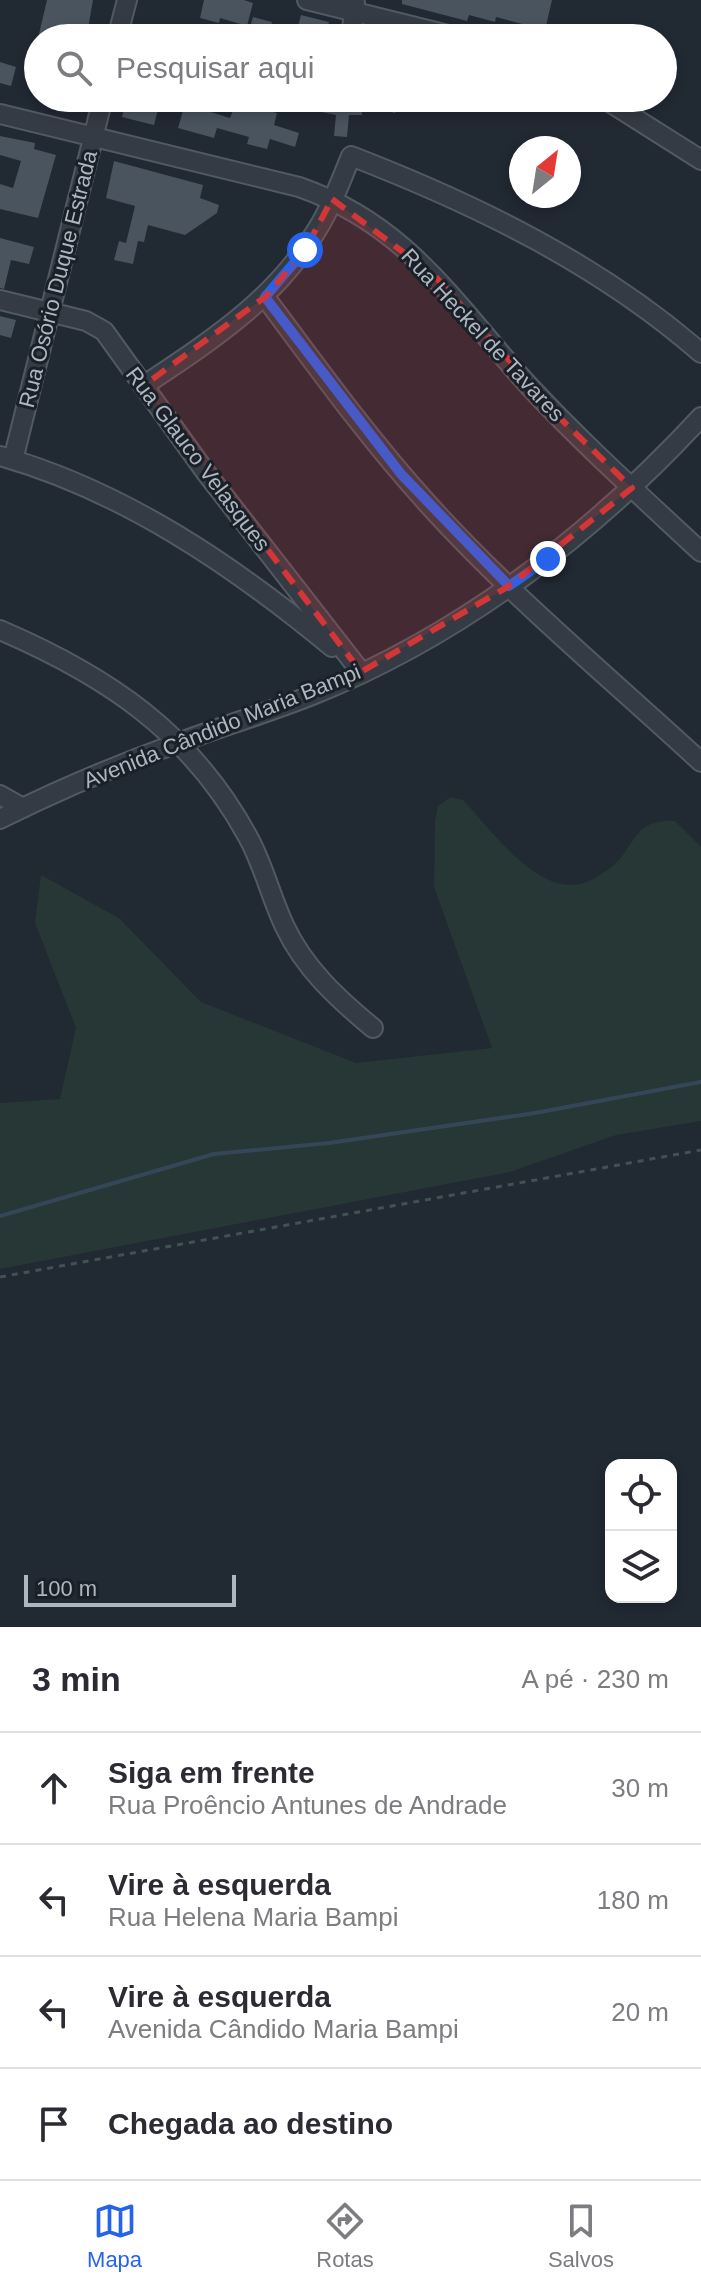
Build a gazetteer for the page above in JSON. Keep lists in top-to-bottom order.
{
  "streets": {
    "street": [
      "Rua Osório Duque Estrada",
      "Rua Heckel de Tavares",
      "Rua Glauco Velasques",
      "Avenida Cândido Maria Bampi"
    ]
  },
  "crossings": [
    ["Rua Osório Duque Estrada", "Rua Heckel de Tavares"],
    ["Rua Osório Duque Estrada", "Rua Glauco Velasques"],
    ["Rua Heckel de Tavares", "Avenida Cândido Maria Bampi"],
    ["Rua Glauco Velasques", "Avenida Cândido Maria Bampi"]
  ],
  "scale_bar": "100 m",
  "north": "top right",
  "page": {
    "search": "Pesquisar aqui",
    "scale": "100 m",
    "heading": ["3 min", "A pé · 230 m"],
    "list": [
      ["Siga em frente", "Rua Proêncio Antunes de Andrade", "30 m"],
      ["Vire à esquerda", "Rua Helena Maria Bampi", "180 m"],
      ["Vire à esquerda", "Avenida Cândido Maria Bampi", "20 m"],
      "Chegada ao destino"
    ],
    "nav": ["Mapa", "Rotas", "Salvos"]
  }
}
